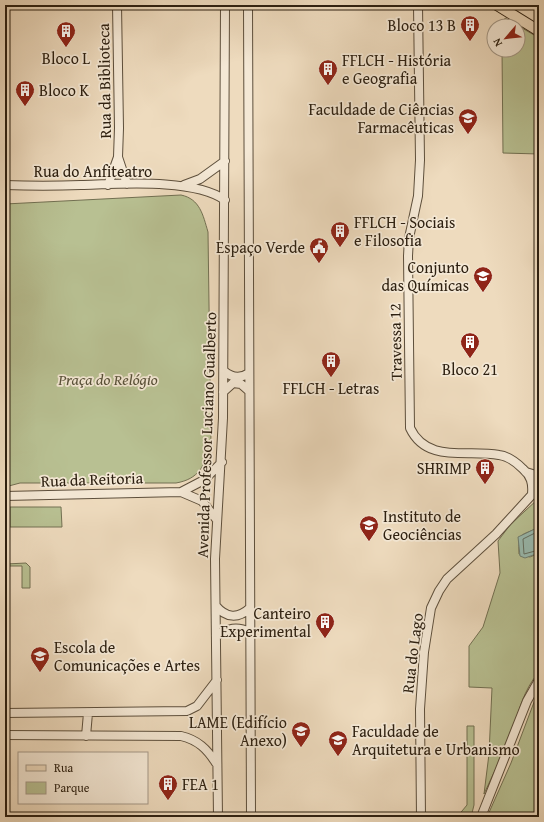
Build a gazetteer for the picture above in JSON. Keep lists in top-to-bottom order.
{
  "streets": {
    "street": [
      "Rua da Biblioteca",
      "Rua do Anfiteatro",
      "Travessa 12",
      "Avenida Professor Luciano Gualberto",
      "Rua da Reitoria",
      "Rua do Lago"
    ]
  },
  "crossings": [
    ["Rua da Biblioteca", "Rua do Anfiteatro"],
    ["Rua do Anfiteatro", "Avenida Professor Luciano Gualberto"],
    ["Avenida Professor Luciano Gualberto", "Rua da Reitoria"]
  ],
  "parks": ["Praça do Relógio"],
  "places": {
    "building": [
      "Bloco 13 B",
      "Bloco L",
      "FFLCH - História e Geografia",
      "Bloco K",
      "FFLCH - Sociais e Filosofia",
      "Bloco 21",
      "FFLCH - Letras",
      "SHRIMP",
      "Canteiro Experimental",
      "FEA 1"
    ],
    "school or university": [
      "Faculdade de Ciências Farmacêuticas",
      "Conjunto das Químicas",
      "Instituto de Geociências",
      "Escola de Comunicações e Artes",
      "LAME (Edifício Anexo)",
      "Faculdade de Arquitetura e Urbanismo"
    ],
    "public building": ["Espaço Verde"]
  },
  "legend": ["Rua", "Parque"],
  "north": "bottom left"
}
